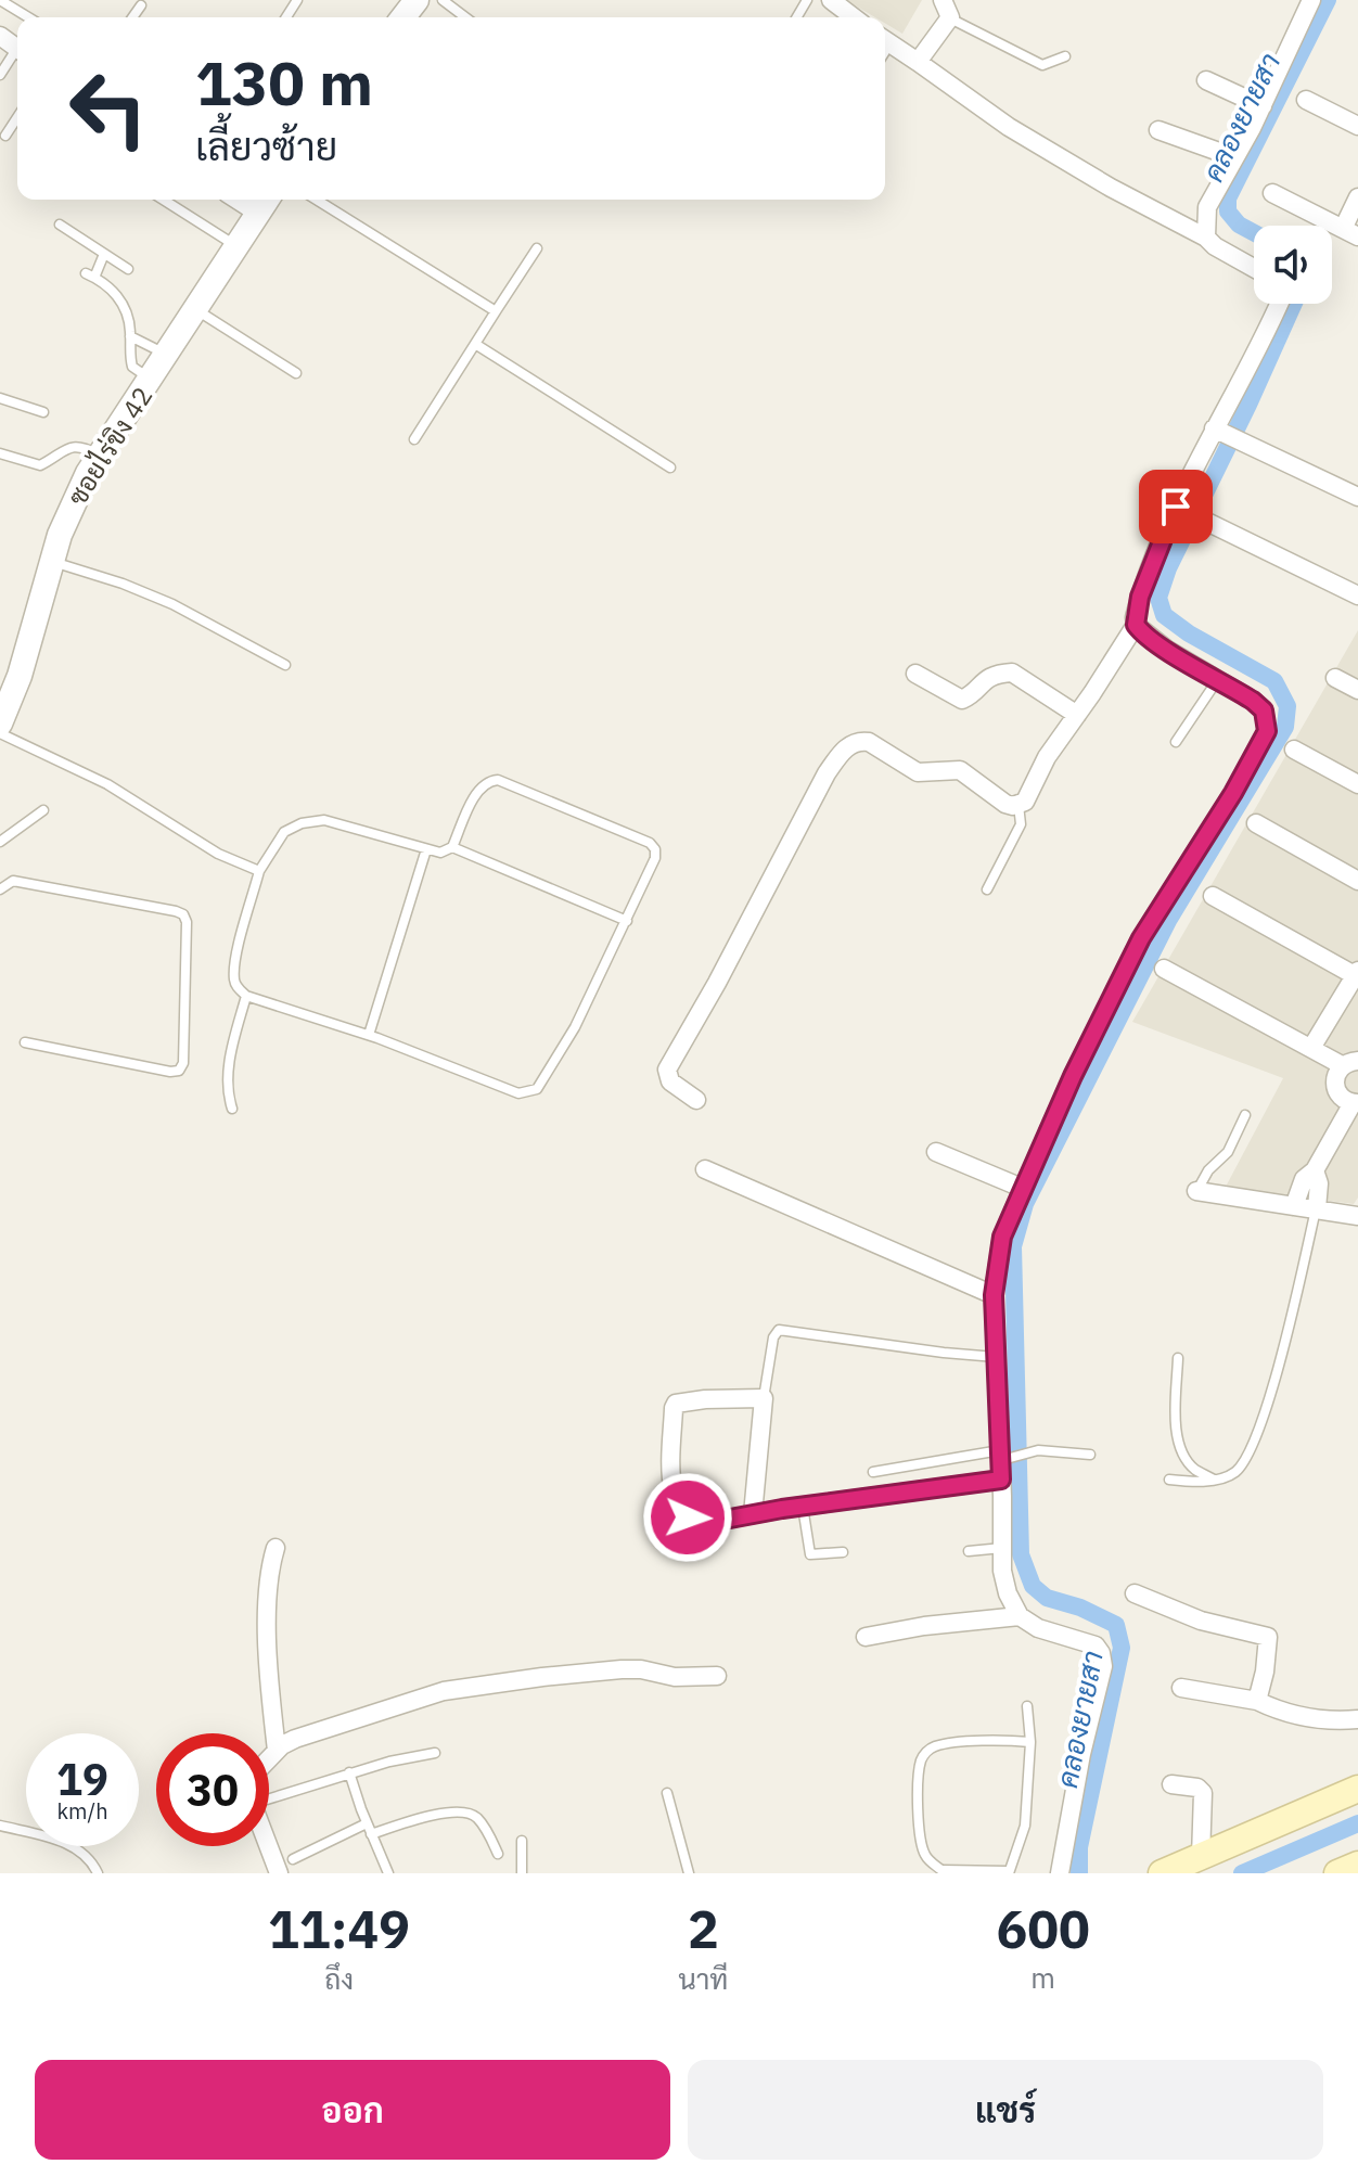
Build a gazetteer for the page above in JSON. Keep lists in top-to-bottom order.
{
  "streets": {
    "street": ["ซอยไร่ขิง 42"]
  },
  "water": ["คลองยายสา"],
  "page": {
    "turn": ["130 m", "เลี้ยวซ้าย"],
    "speed": "19 km/h",
    "limit": "30",
    "eta": [
      "11:49",
      "ถึง",
      "2",
      "นาที",
      "600",
      "m"
    ],
    "buttons": ["ออก", "แชร์"]
  }
}
